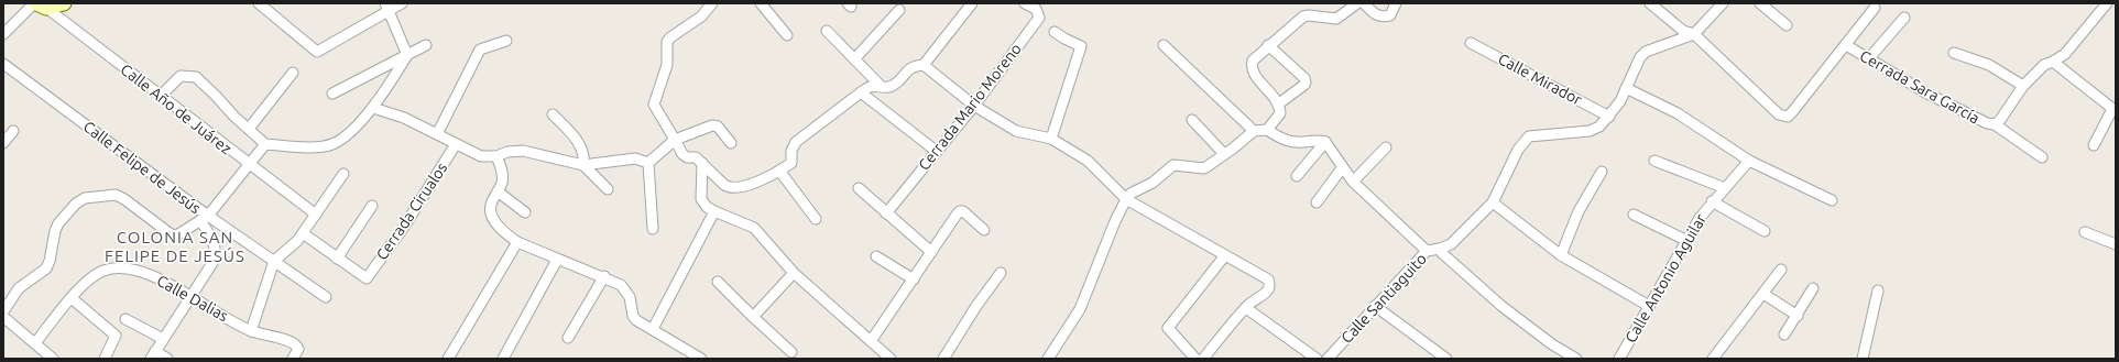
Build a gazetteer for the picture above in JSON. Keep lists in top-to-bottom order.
{
  "streets": {
    "street": [
      "Calle Mirador",
      "Cerrada Sara García",
      "Cerrada Mario Moreno",
      "Calle Año de Juárez",
      "Calle Felipe de Jesús",
      "Cerrada Cirualos",
      "Calle Antonio Aguilar",
      "Calle Dalias",
      "Calle Santiaguito"
    ]
  },
  "crossings": [
    ["Calle Mirador", "Calle Santiaguito"],
    ["Cerrada Sara García", "Calle Santiaguito"]
  ],
  "districts": ["COLONIA SAN FELIPE DE JESÚS"]
}
